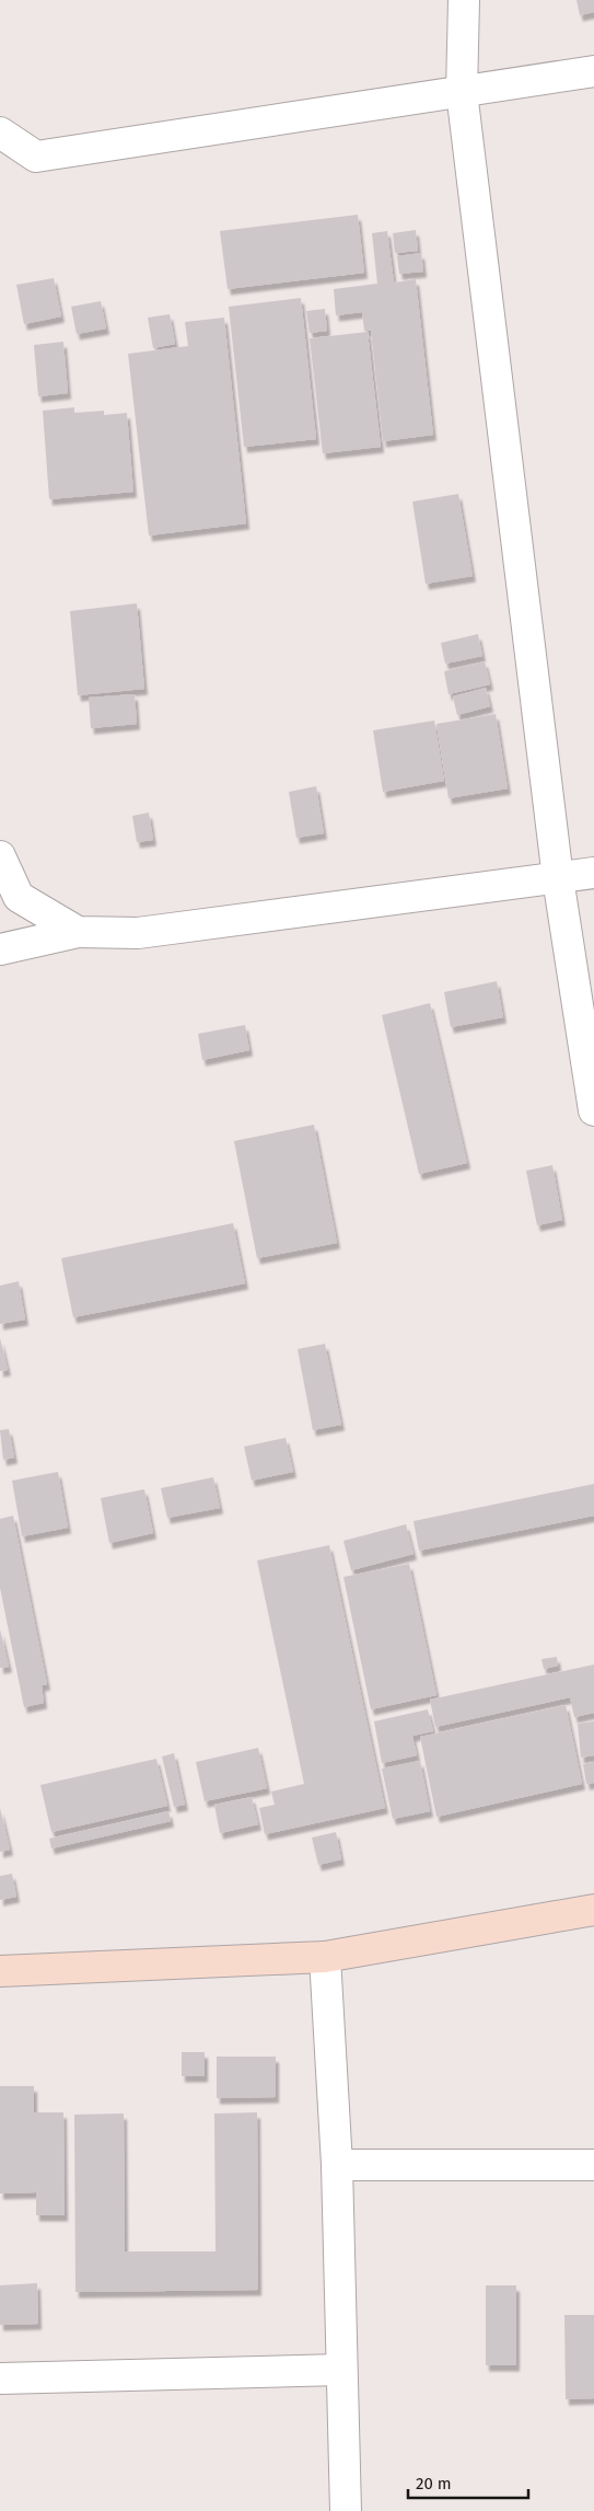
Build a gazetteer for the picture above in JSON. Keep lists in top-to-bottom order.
{
  "scale_bar": "20 m"
}
